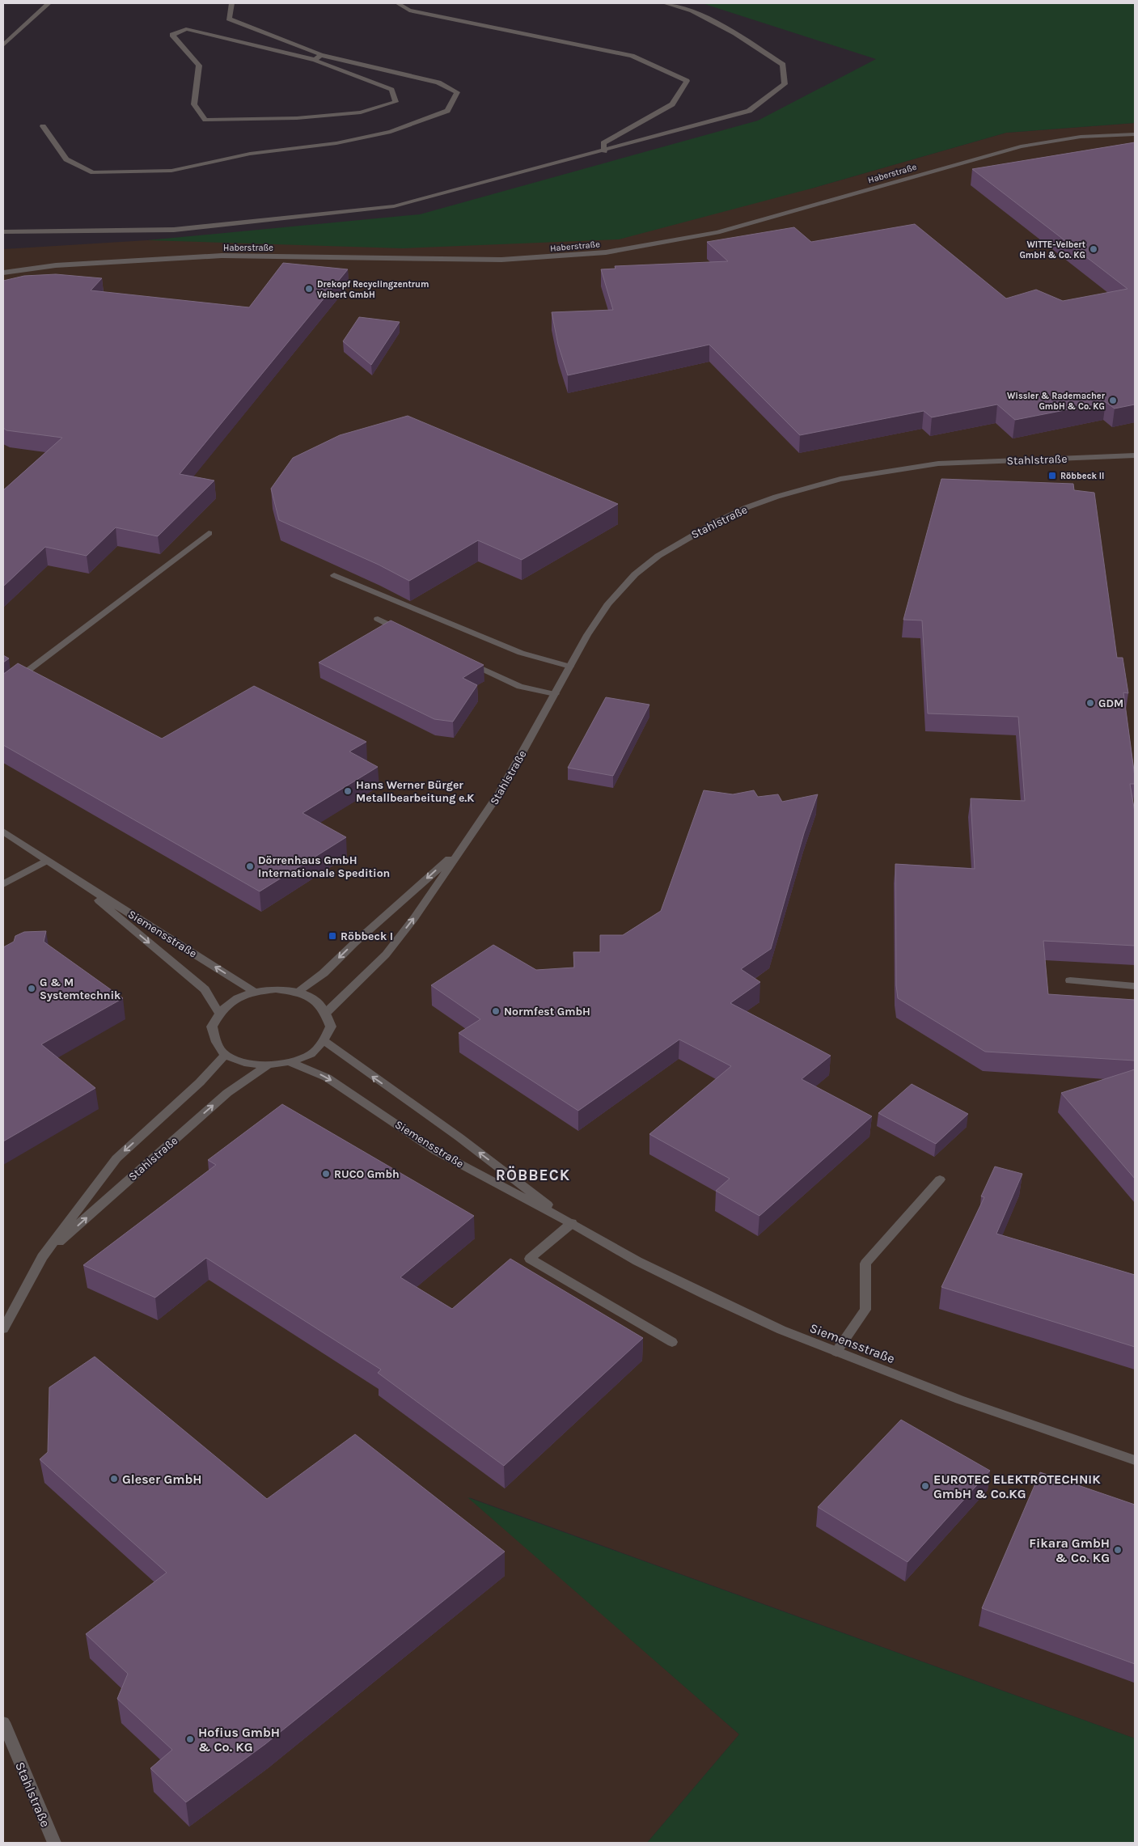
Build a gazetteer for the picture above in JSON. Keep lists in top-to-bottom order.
{
  "streets": {
    "street": ["Haberstraße", "Stahlstraße", "Siemensstraße"]
  },
  "crossings": [
    ["Stahlstraße", "Siemensstraße"]
  ],
  "districts": ["RÖBBECK"],
  "places": {
    "other": [
      "WITTE-Velbert GmbH & Co. KG",
      "Drekopf Recyclingzentrum Velbert GmbH",
      "Wissler & Rademacher GmbH & Co. KG",
      "GDM",
      "Hans Werner Bürger Metallbearbeitung e.K",
      "Dörrenhaus GmbH Internationale Spedition",
      "G & M Systemtechnik",
      "Normfest GmbH",
      "RUCO Gmbh",
      "Gleser GmbH",
      "EUROTEC ELEKTROTECHNIK GmbH & Co.KG",
      "Fikara GmbH & Co. KG",
      "Hofius GmbH & Co. KG"
    ],
    "transit": ["Röbbeck II", "Röbbeck I"]
  }
}
